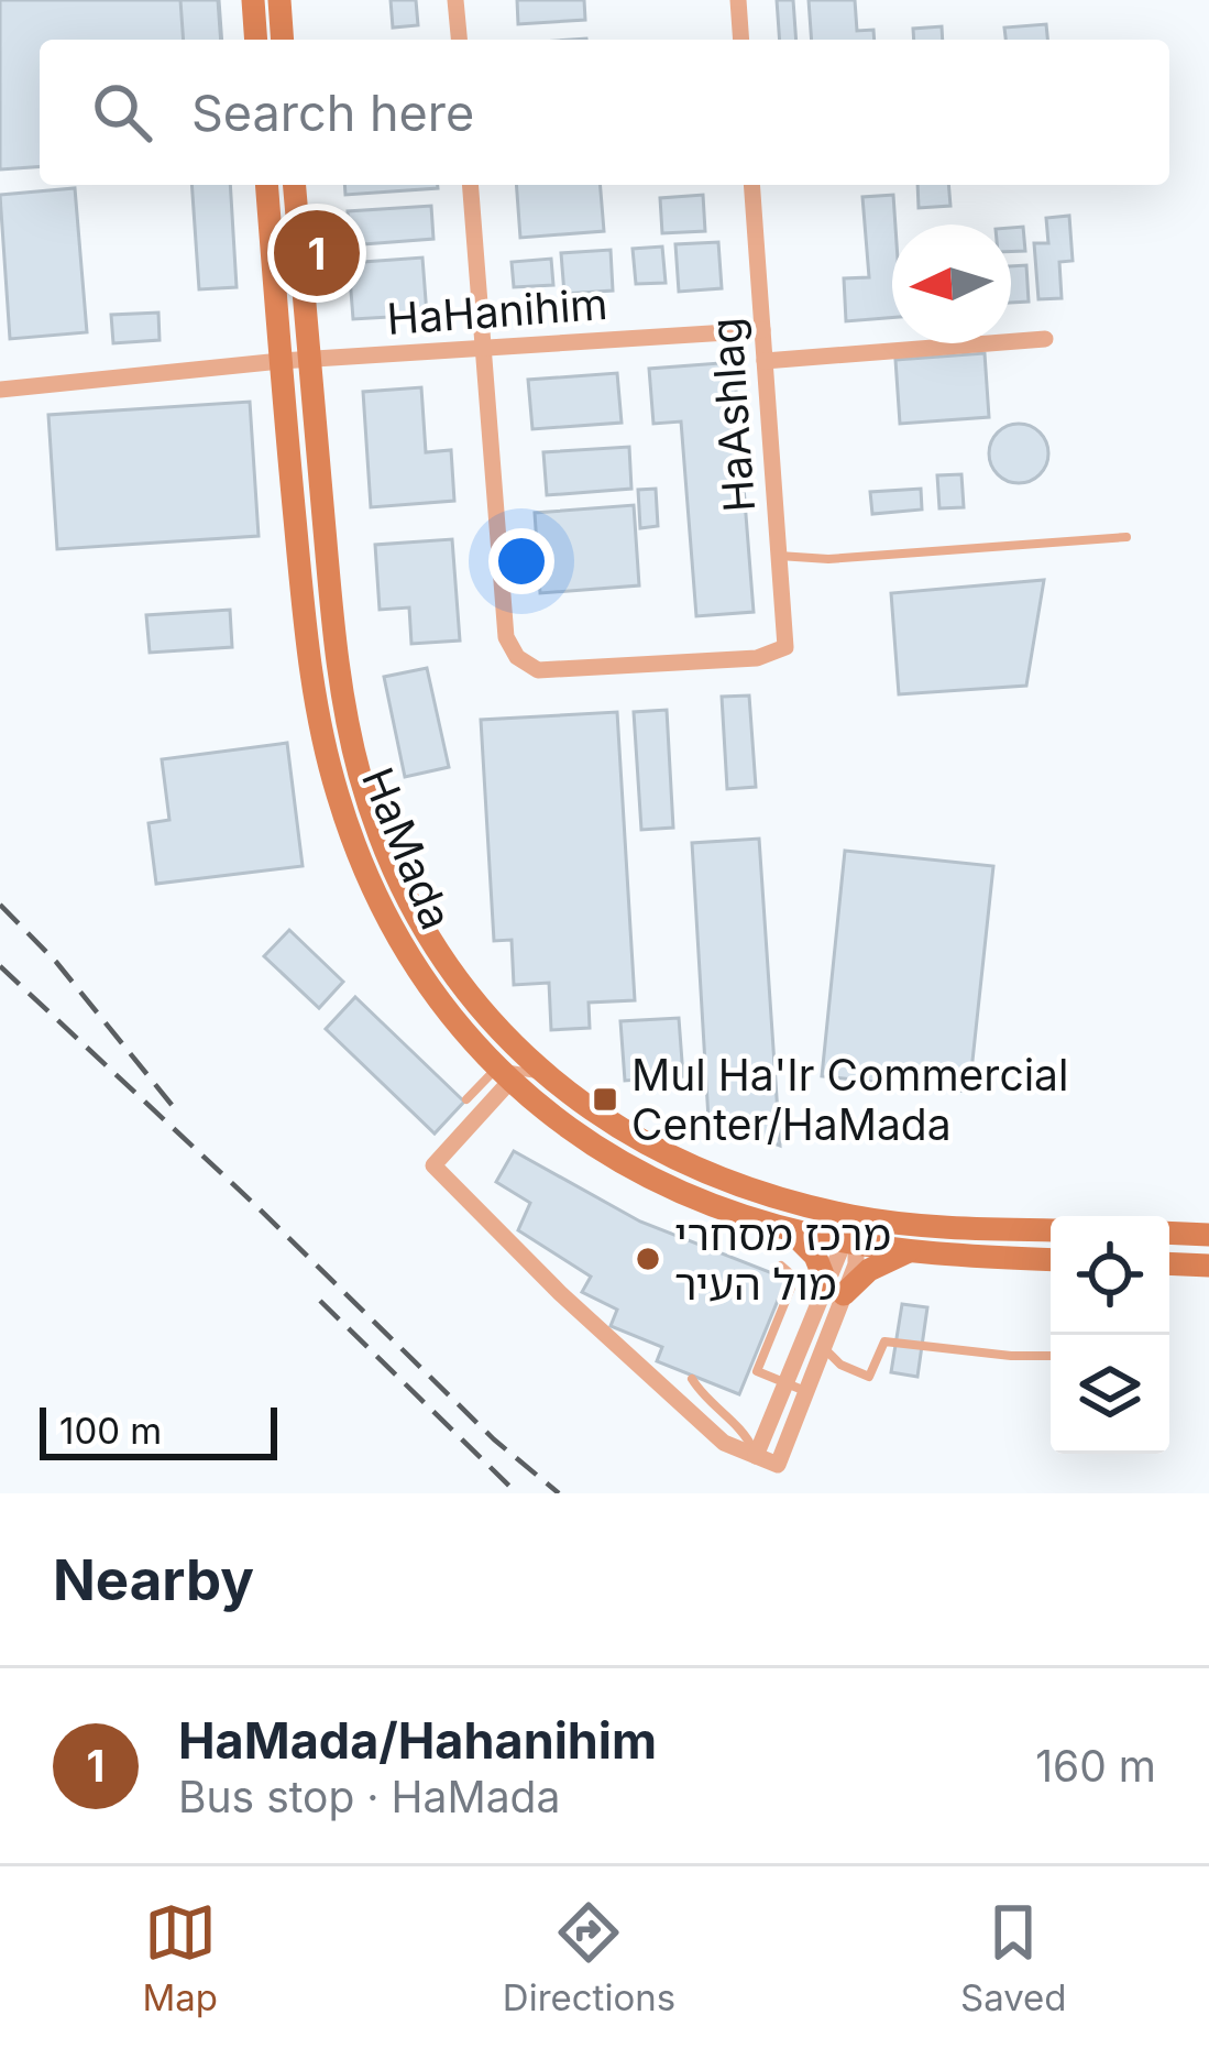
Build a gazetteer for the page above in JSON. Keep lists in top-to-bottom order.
{
  "streets": {
    "street": ["HaHanihim", "HaAshlag", "HaMada"]
  },
  "crossings": [
    ["HaHanihim", "HaAshlag"],
    ["HaHanihim", "HaMada"]
  ],
  "places": {
    "transit": ["Mul Ha'Ir Commercial Center/HaMada"],
    "other": ["מרכז מסחרי מול העיר"]
  },
  "scale_bar": "100 m",
  "north": "left",
  "page": {
    "search": "Search here",
    "pins": "1",
    "scale": "100 m",
    "heading": "Nearby",
    "list": [
      {
        "mark": "1",
        "name": "HaMada/Hahanihim",
        "note": "Bus stop · HaMada",
        "value": "160 m"
      }
    ],
    "nav": ["Map", "Directions", "Saved"]
  }
}
